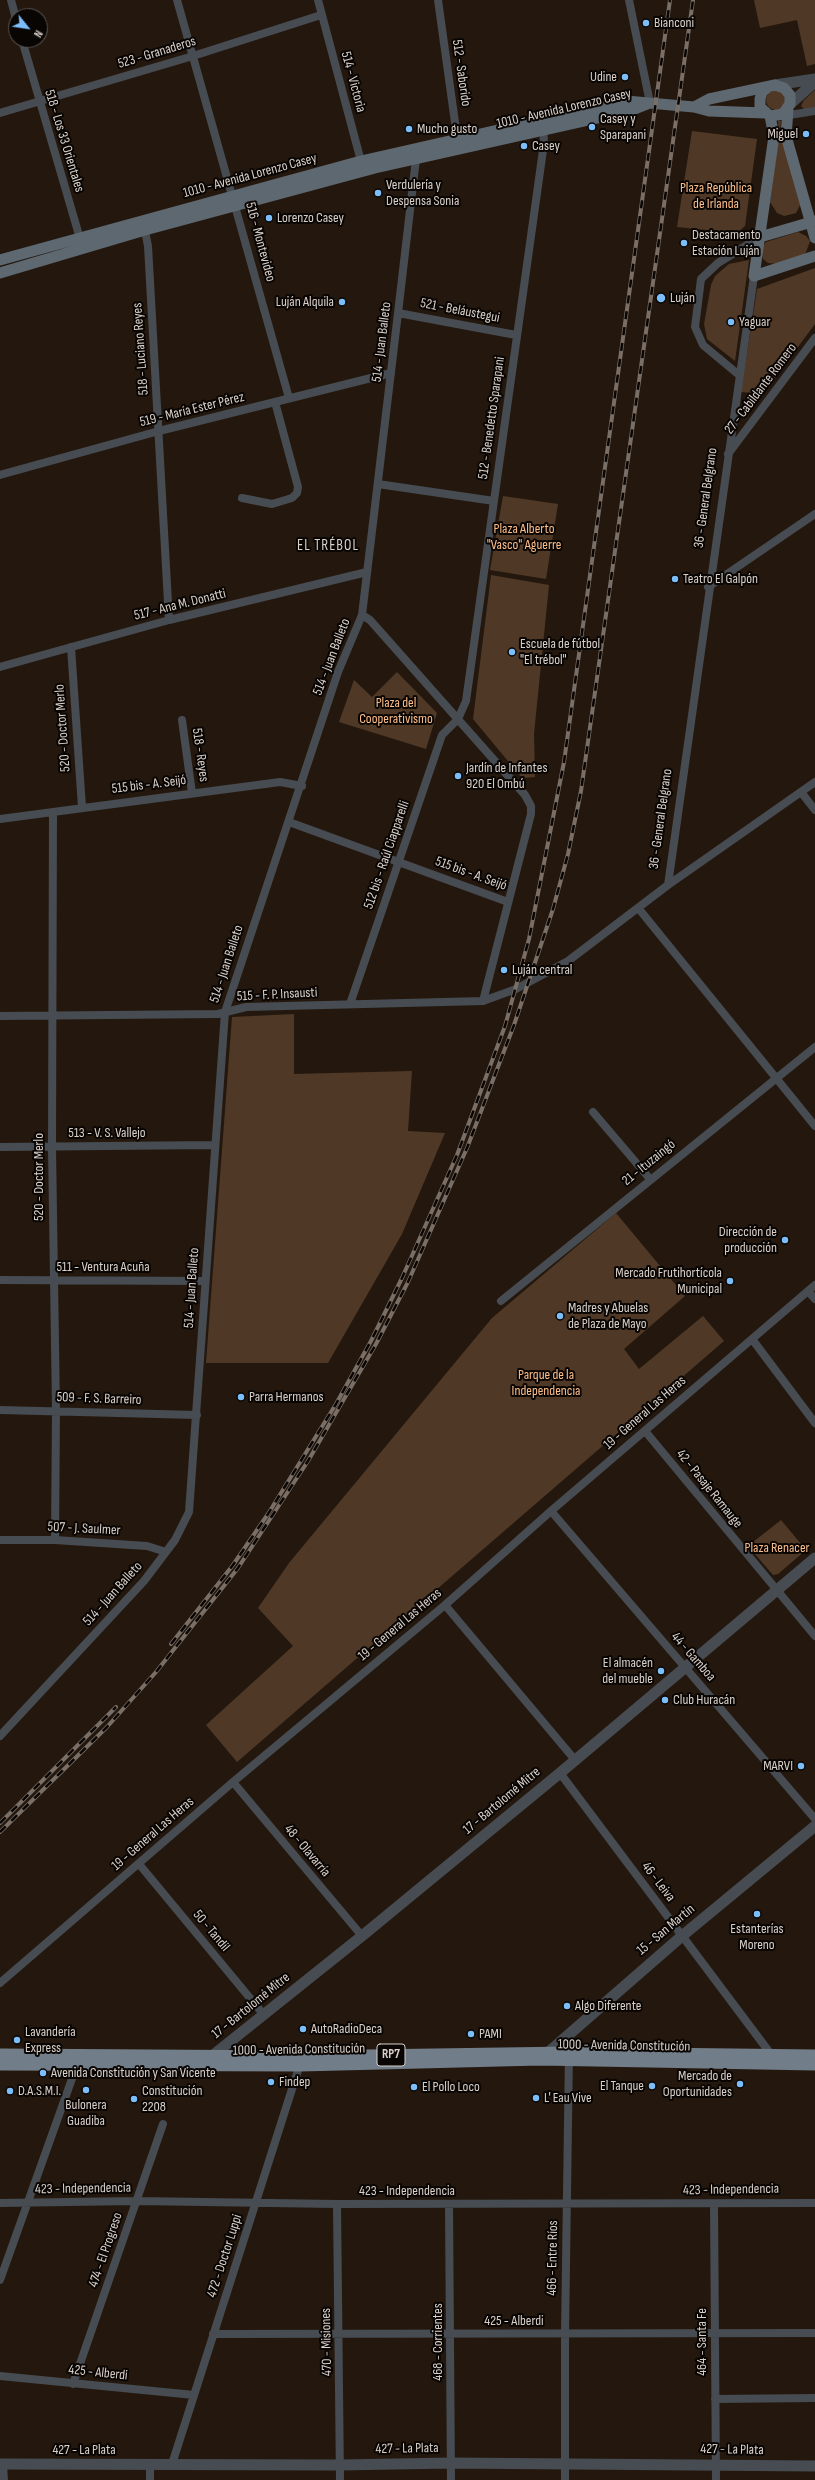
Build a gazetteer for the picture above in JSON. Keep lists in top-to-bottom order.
{
  "streets": {
    "main road": [
      "1010 - Avenida Lorenzo Casey",
      "36 - General Belgrano",
      "1000 - Avenida Constitución",
      "RP7"
    ],
    "street": [
      "523 - Granaderos",
      "512 - Saborido",
      "514 - Victoria",
      "518 - Los 33 Orientales",
      "516 - Montevideo",
      "521 - Beláustegui",
      "514 - Juan Balleto",
      "518 - Luciano Reyes",
      "27 - Cabildante Romero",
      "519 - María Ester Pérez",
      "512 - Benedetto Sparapani",
      "517 - Ana M. Donatti",
      "520 - Doctor Merlo",
      "518 - Reyes",
      "515 bis - A. Seijó",
      "512 bis - Raúl Ciapparelli",
      "515 - F. P. Insausti",
      "513 - V. S. Vallejo",
      "21 - Ituzaingó",
      "511 - Ventura Acuña",
      "509 - F. S. Barreiro",
      "19 - General Las Heras",
      "42 - Pasaje Ramauge",
      "507 - J. Saulmer",
      "44 - Gamboa",
      "17 - Bartolomé Mitre",
      "48 - Olavarría",
      "46 - Leiva",
      "15 - San Martín",
      "50 - Tandil",
      "423 - Independencia",
      "474 - El Progreso",
      "472 - Doctor Luppi",
      "466 - Entre Ríos",
      "425 - Alberdi",
      "470 - Misiones",
      "468 - Corrientes",
      "464 - Santa Fe",
      "427 - La Plata"
    ]
  },
  "crossings": [
    ["523 - Granaderos", "514 - Victoria"],
    ["523 - Granaderos", "518 - Los 33 Orientales"],
    ["523 - Granaderos", "516 - Montevideo"],
    ["512 - Saborido", "1010 - Avenida Lorenzo Casey"],
    ["514 - Victoria", "1010 - Avenida Lorenzo Casey"],
    ["1010 - Avenida Lorenzo Casey", "518 - Los 33 Orientales"],
    ["1010 - Avenida Lorenzo Casey", "516 - Montevideo"],
    ["1010 - Avenida Lorenzo Casey", "514 - Juan Balleto"],
    ["1010 - Avenida Lorenzo Casey", "518 - Luciano Reyes"],
    ["1010 - Avenida Lorenzo Casey", "512 - Benedetto Sparapani"],
    ["516 - Montevideo", "519 - María Ester Pérez"],
    ["521 - Beláustegui", "514 - Juan Balleto"],
    ["521 - Beláustegui", "512 - Benedetto Sparapani"],
    ["514 - Juan Balleto", "519 - María Ester Pérez"],
    ["514 - Juan Balleto", "517 - Ana M. Donatti"],
    ["514 - Juan Balleto", "515 bis - A. Seijó"],
    ["514 - Juan Balleto", "515 - F. P. Insausti"],
    ["514 - Juan Balleto", "513 - V. S. Vallejo"],
    ["514 - Juan Balleto", "511 - Ventura Acuña"],
    ["514 - Juan Balleto", "509 - F. S. Barreiro"],
    ["514 - Juan Balleto", "507 - J. Saulmer"],
    ["518 - Luciano Reyes", "519 - María Ester Pérez"],
    ["518 - Luciano Reyes", "517 - Ana M. Donatti"],
    ["27 - Cabildante Romero", "36 - General Belgrano"],
    ["512 - Benedetto Sparapani", "512 bis - Raúl Ciapparelli"],
    ["36 - General Belgrano", "515 - F. P. Insausti"],
    ["517 - Ana M. Donatti", "520 - Doctor Merlo"],
    ["520 - Doctor Merlo", "515 bis - A. Seijó"],
    ["520 - Doctor Merlo", "515 - F. P. Insausti"],
    ["520 - Doctor Merlo", "513 - V. S. Vallejo"],
    ["520 - Doctor Merlo", "511 - Ventura Acuña"],
    ["520 - Doctor Merlo", "509 - F. S. Barreiro"],
    ["520 - Doctor Merlo", "507 - J. Saulmer"],
    ["518 - Reyes", "515 bis - A. Seijó"],
    ["515 bis - A. Seijó", "512 bis - Raúl Ciapparelli"],
    ["512 bis - Raúl Ciapparelli", "515 - F. P. Insausti"],
    ["19 - General Las Heras", "42 - Pasaje Ramauge"],
    ["19 - General Las Heras", "44 - Gamboa"],
    ["19 - General Las Heras", "48 - Olavarría"],
    ["19 - General Las Heras", "50 - Tandil"],
    ["42 - Pasaje Ramauge", "17 - Bartolomé Mitre"],
    ["44 - Gamboa", "17 - Bartolomé Mitre"],
    ["17 - Bartolomé Mitre", "48 - Olavarría"],
    ["17 - Bartolomé Mitre", "46 - Leiva"],
    ["17 - Bartolomé Mitre", "50 - Tandil"],
    ["17 - Bartolomé Mitre", "1000 - Avenida Constitución"],
    ["46 - Leiva", "15 - San Martín"],
    ["46 - Leiva", "1000 - Avenida Constitución"],
    ["15 - San Martín", "1000 - Avenida Constitución"],
    ["15 - San Martín", "466 - Entre Ríos"],
    ["1000 - Avenida Constitución", "472 - Doctor Luppi"],
    ["1000 - Avenida Constitución", "466 - Entre Ríos"],
    ["423 - Independencia", "474 - El Progreso"],
    ["423 - Independencia", "472 - Doctor Luppi"],
    ["423 - Independencia", "466 - Entre Ríos"],
    ["423 - Independencia", "470 - Misiones"],
    ["423 - Independencia", "468 - Corrientes"],
    ["423 - Independencia", "464 - Santa Fe"],
    ["474 - El Progreso", "425 - Alberdi"],
    ["472 - Doctor Luppi", "425 - Alberdi"],
    ["472 - Doctor Luppi", "427 - La Plata"],
    ["466 - Entre Ríos", "425 - Alberdi"],
    ["466 - Entre Ríos", "427 - La Plata"],
    ["425 - Alberdi", "470 - Misiones"],
    ["425 - Alberdi", "468 - Corrientes"],
    ["425 - Alberdi", "464 - Santa Fe"],
    ["470 - Misiones", "427 - La Plata"],
    ["468 - Corrientes", "427 - La Plata"],
    ["464 - Santa Fe", "427 - La Plata"]
  ],
  "districts": ["EL TRÉBOL"],
  "parks": [
    "Plaza República de Irlanda",
    "Plaza Alberto \"Vasco\" Aguerre",
    "Plaza del Cooperativismo",
    "Parque de la Independencia",
    "Plaza Renacer"
  ],
  "places": [
    "Bianconi",
    "Udine",
    "Casey y Sparapani",
    "Mucho gusto",
    "Miguel",
    "Casey",
    "Verdulería y Despensa Sonia",
    "Lorenzo Casey",
    "Destacamento Estación Luján",
    "Luján",
    "Luján Alquila",
    "Yaguar",
    "Teatro El Galpón",
    "Escuela de fútbol \"El trébol\"",
    "Jardín de Infantes 920 El Ombú",
    "Luján central",
    "Dirección de producción",
    "Mercado Frutihortícola Municipal",
    "Madres y Abuelas de Plaza de Mayo",
    "Parra Hermanos",
    "El almacén del mueble",
    "Club Huracán",
    "MARVI",
    "Estanterías Moreno",
    "Algo Diferente",
    "AutoRadioDeca",
    "PAMI",
    "Lavandería Express",
    "Avenida Constitución y San Vicente",
    "Findep",
    "Mercado de Oportunidades",
    "El Tanque",
    "El Pollo Loco",
    "Bulonera Guadiba",
    "D.A.S.M.I.",
    "L' Eau Vive",
    "Constitución 2208"
  ],
  "north": "bottom right"
}
